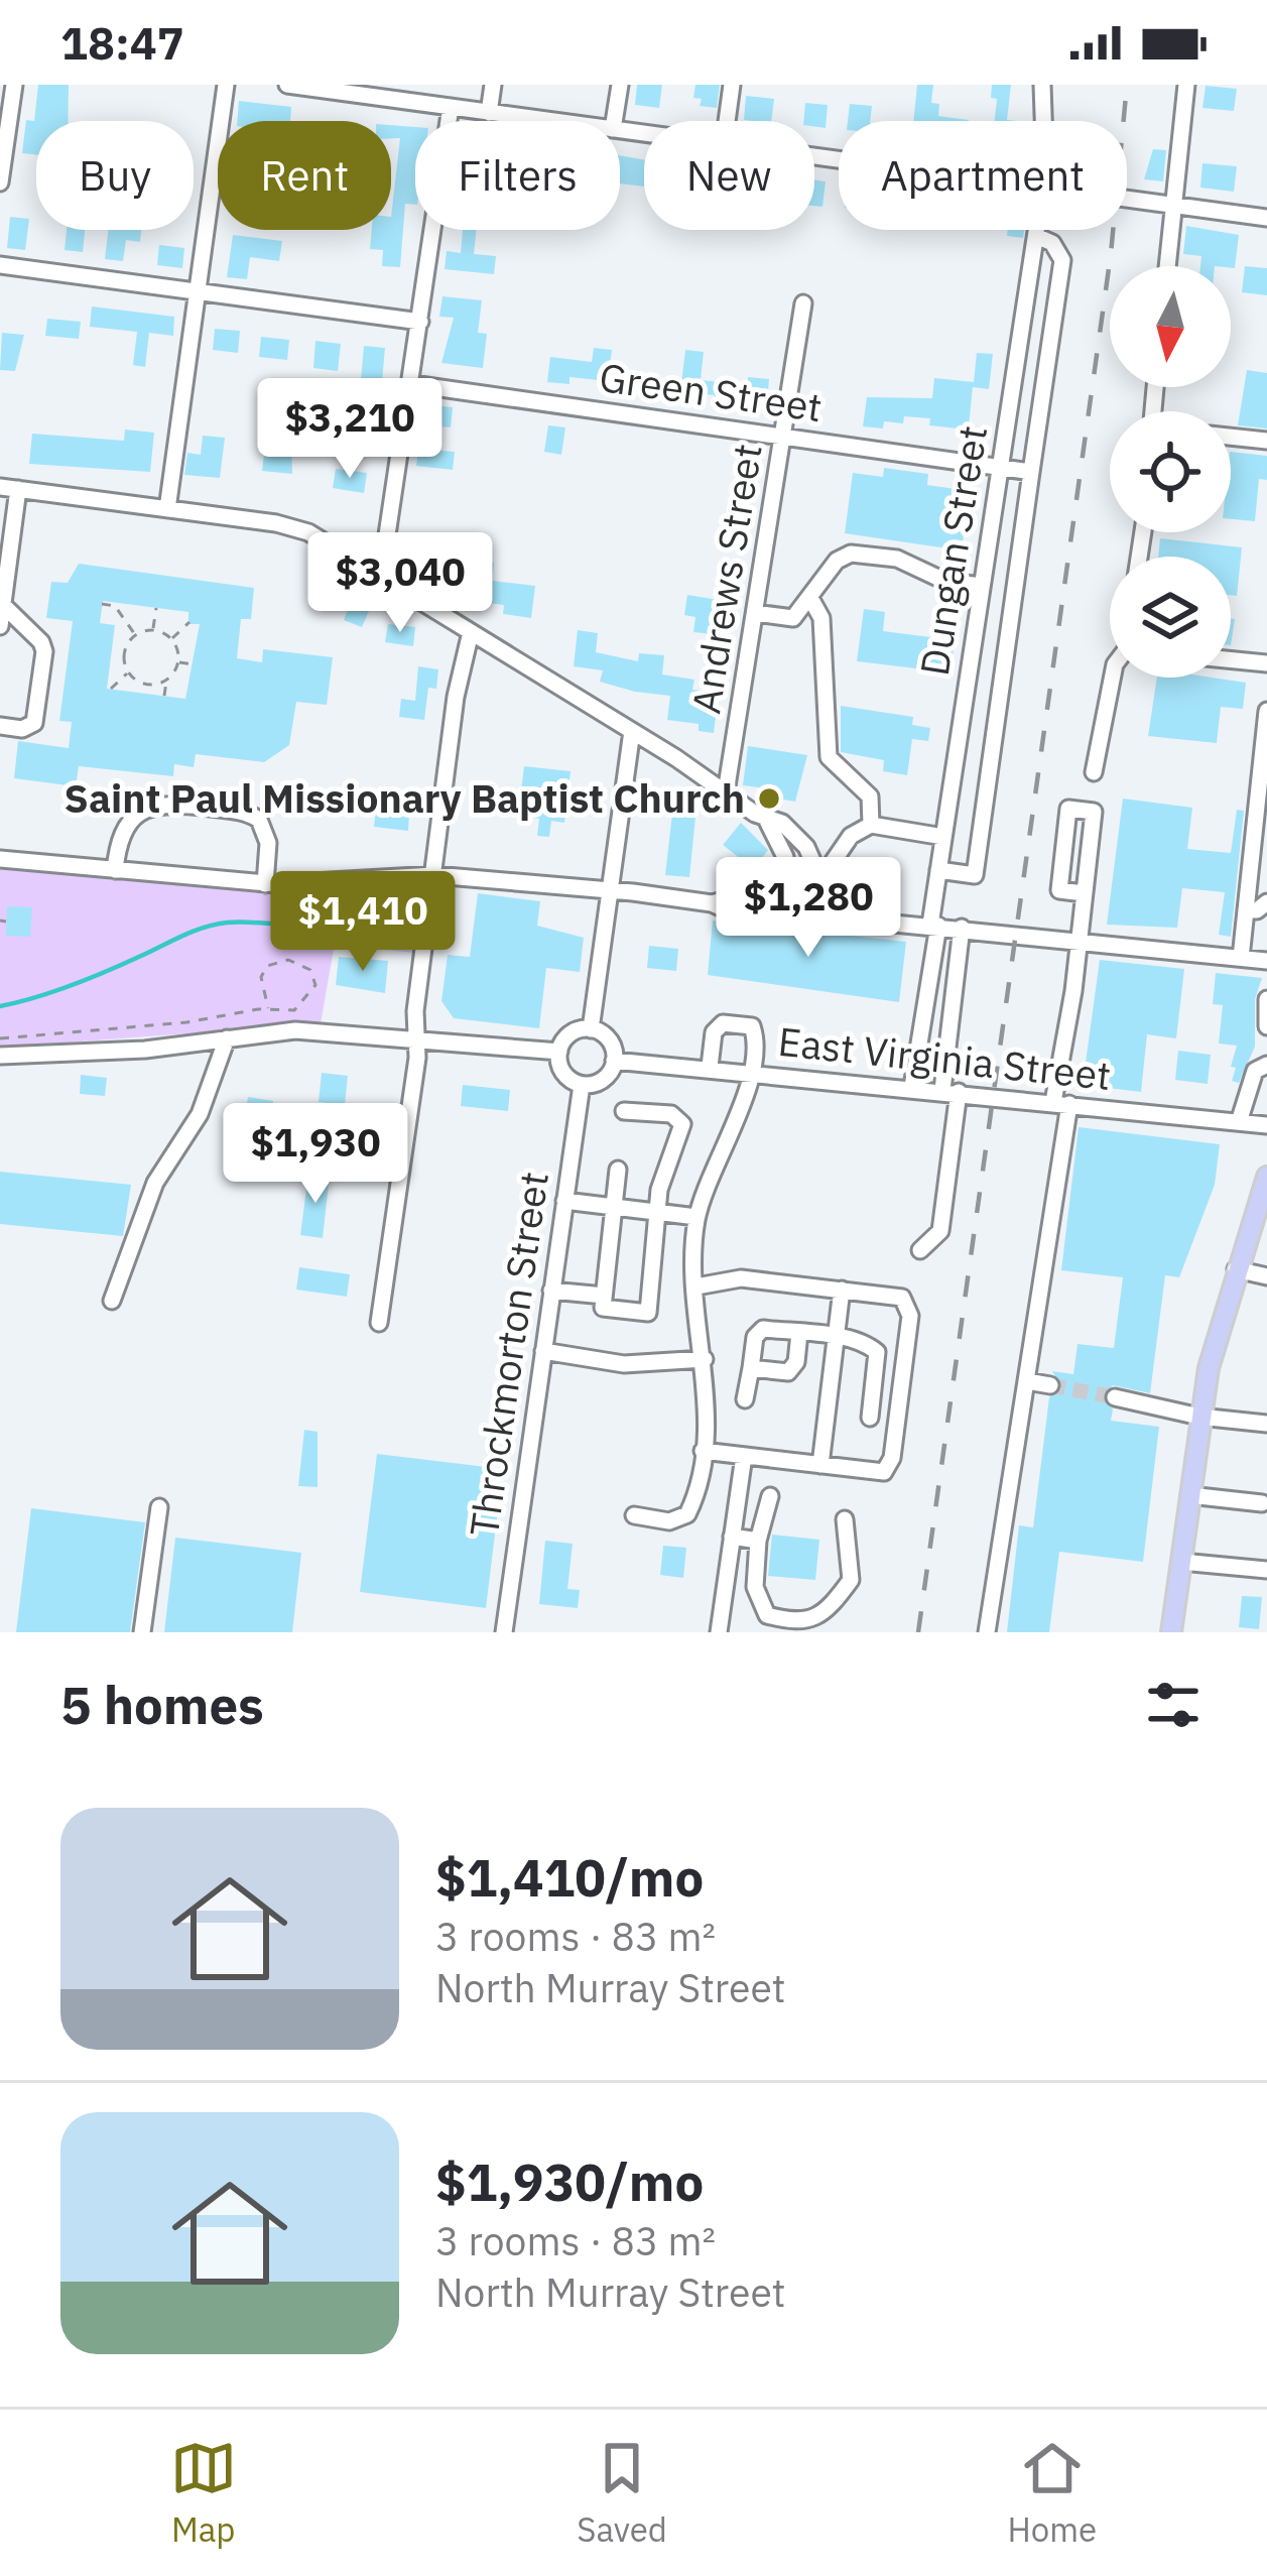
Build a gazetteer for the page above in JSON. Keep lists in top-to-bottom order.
{
  "streets": {
    "street": [
      "Green Street",
      "Dungan Street",
      "Andrews Street",
      "East Virginia Street",
      "Throckmorton Street"
    ]
  },
  "crossings": [
    ["Green Street", "Dungan Street"],
    ["Green Street", "Andrews Street"],
    ["Dungan Street", "East Virginia Street"],
    ["East Virginia Street", "Throckmorton Street"]
  ],
  "places": ["Saint Paul Missionary Baptist Church"],
  "north": "bottom",
  "page": {
    "status": "18:47",
    "chip": [
      "Buy",
      "Rent",
      "Filters",
      "New",
      "Apartment"
    ],
    "price": [
      "$3,210",
      "$3,040",
      "$1,280",
      "$1,410",
      "$1,930"
    ],
    "heading": "5 homes",
    "list": [
      {
        "name": "$1,410/mo",
        "note": "3 rooms · 83 m² · North Murray Street"
      },
      {
        "name": "$1,930/mo",
        "note": "3 rooms · 83 m² · North Murray Street"
      }
    ],
    "tabs": ["Map", "Saved", "Home"]
  }
}
